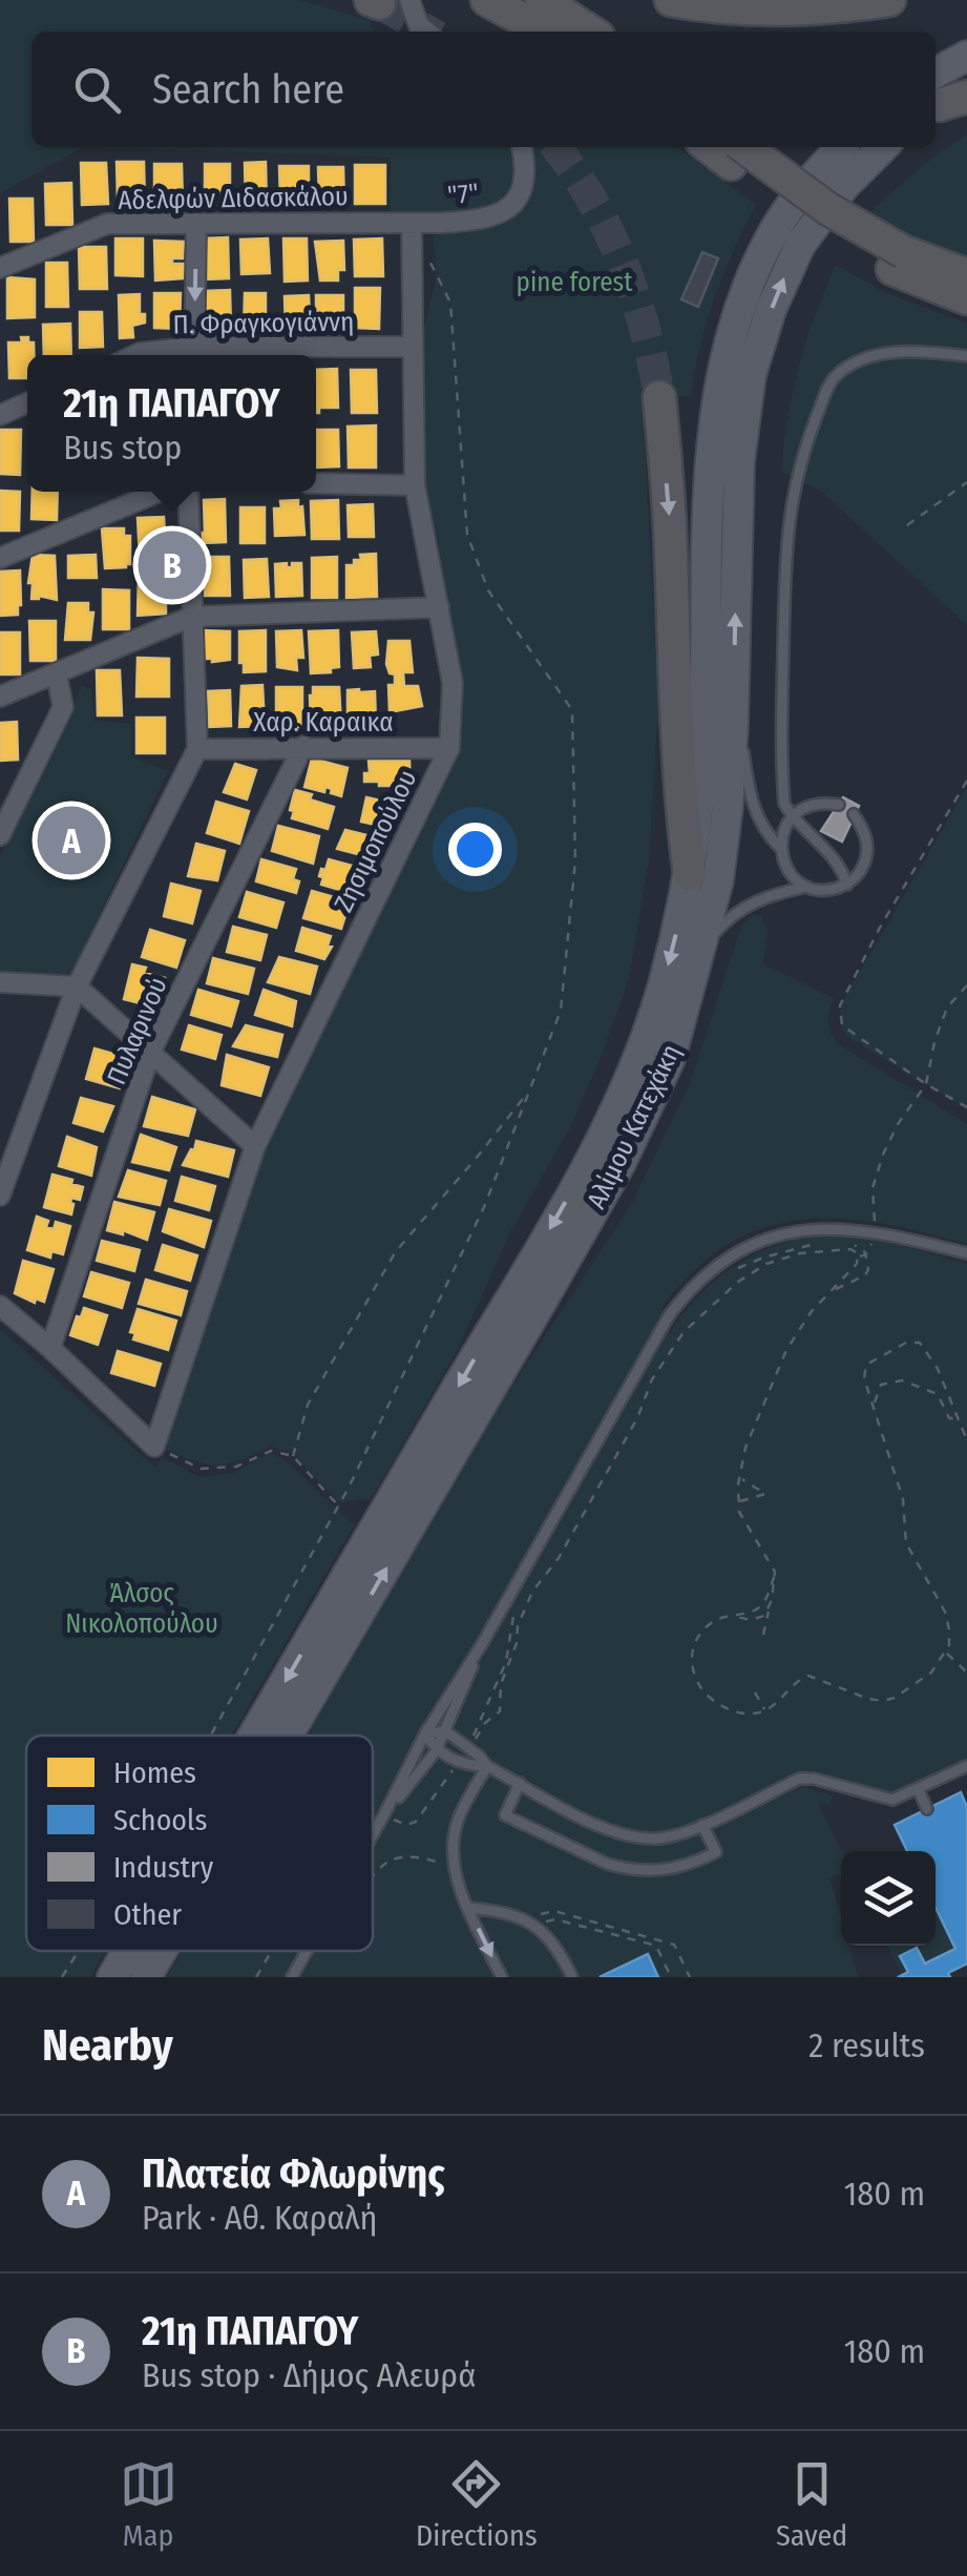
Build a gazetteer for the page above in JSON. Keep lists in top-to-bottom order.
{
  "streets": {
    "main road": ["Αλίμου Κατεχάκη"],
    "street": [
      "\"7\"",
      "Αδελφών Διδασκάλου",
      "Π. Φραγκογιάννη",
      "Χαρ. Καραικα",
      "Ζησιμοπούλου",
      "Πυλαρινού"
    ]
  },
  "crossings": [
    ["\"7\"", "Αδελφών Διδασκάλου"],
    ["\"7\"", "Ζησιμοπούλου"],
    ["Αδελφών Διδασκάλου", "Ζησιμοπούλου"],
    ["Π. Φραγκογιάννη", "Ζησιμοπούλου"],
    ["Χαρ. Καραικα", "Ζησιμοπούλου"],
    ["Χαρ. Καραικα", "Πυλαρινού"]
  ],
  "parks": ["pine forest", "Άλσος Νικολοπούλου"],
  "legend": [
    "Homes",
    "Schools",
    "Industry",
    "Other"
  ],
  "page": {
    "search": "Search here",
    "popup": ["21η ΠΑΠΑΓΟΥ", "Bus stop"],
    "pins": ["B", "A"],
    "heading": ["Nearby", "2 results"],
    "list": [
      {
        "mark": "A",
        "name": "Πλατεία Φλωρίνης",
        "note": "Park · Αθ. Καραλή",
        "value": "180 m"
      },
      {
        "mark": "B",
        "name": "21η ΠΑΠΑΓΟΥ",
        "note": "Bus stop · Δήμος Αλευρά",
        "value": "180 m"
      }
    ],
    "nav": ["Map", "Directions", "Saved"]
  }
}
